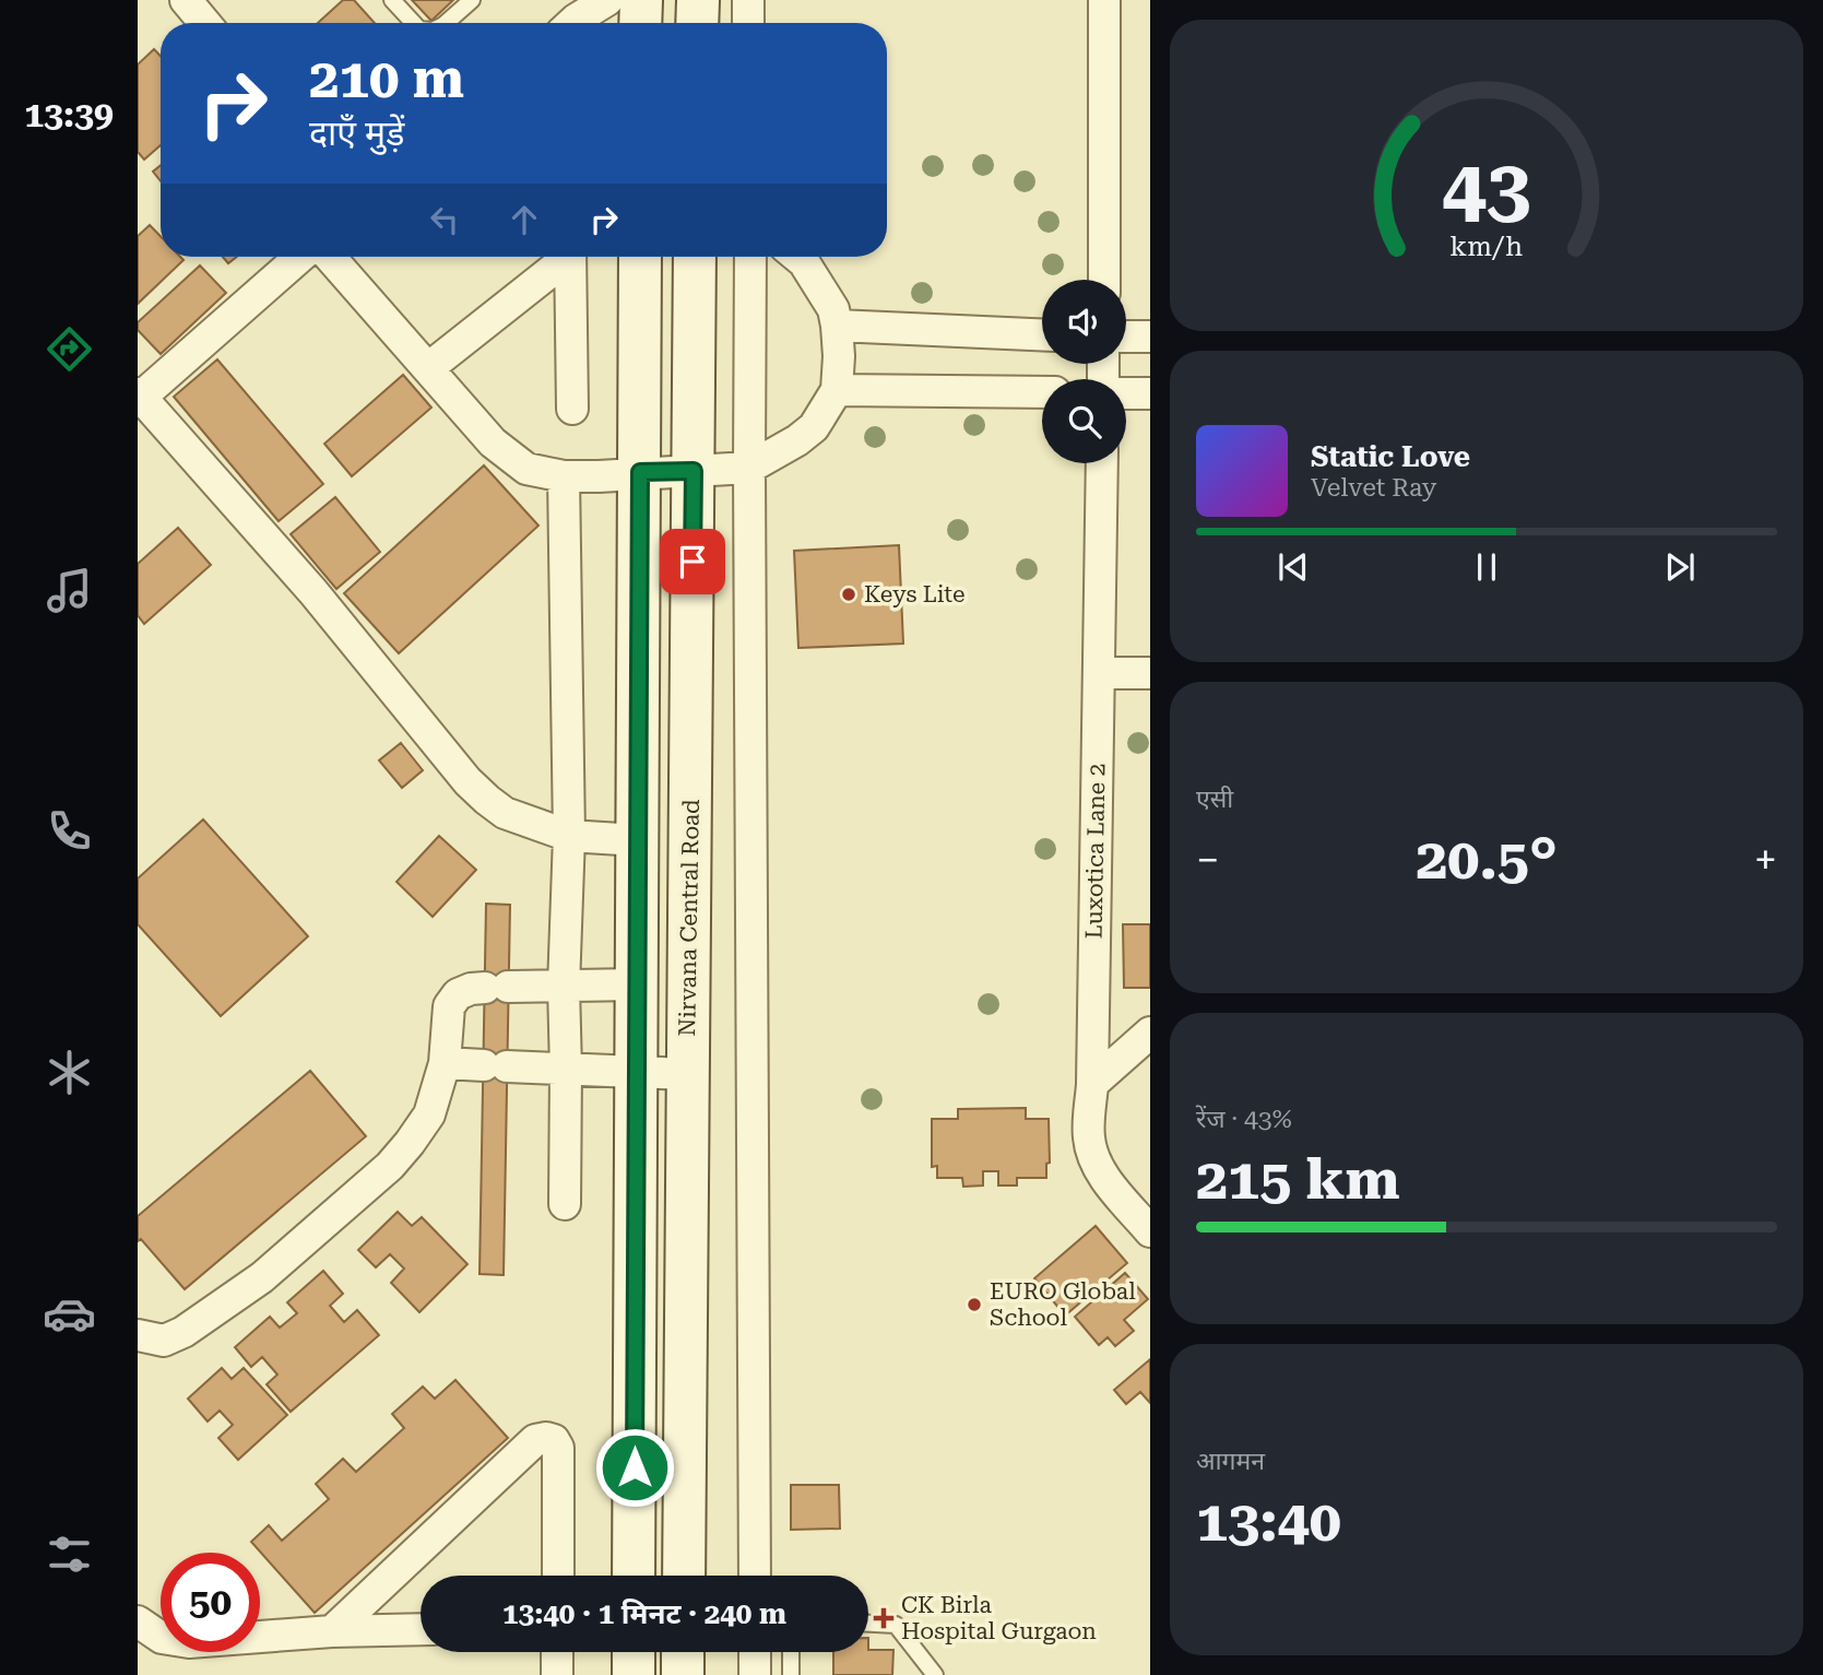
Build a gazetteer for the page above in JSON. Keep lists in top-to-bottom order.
{
  "streets": {
    "main road": ["Nirvana Central Road"],
    "street": ["Luxotica Lane 2"]
  },
  "places": {
    "other": ["Keys Lite", "EURO Global School"],
    "health": ["CK Birla Hospital Gurgaon"]
  },
  "page": {
    "tabs": "13:39",
    "turn": ["210 m", "दाएँ मुड़ें"],
    "song": ["Static Love", "Velvet Ray"],
    "tile": [
      "एसी",
      ["रेंज · 43%", "215 km"],
      ["आगमन", "13:40"]
    ],
    "heat": ["−", "20.5°", "+"],
    "limit": "50",
    "trip": "13:40 · 1 मिनट · 240 m",
    "gauge": ["43", "km/h"]
  }
}
